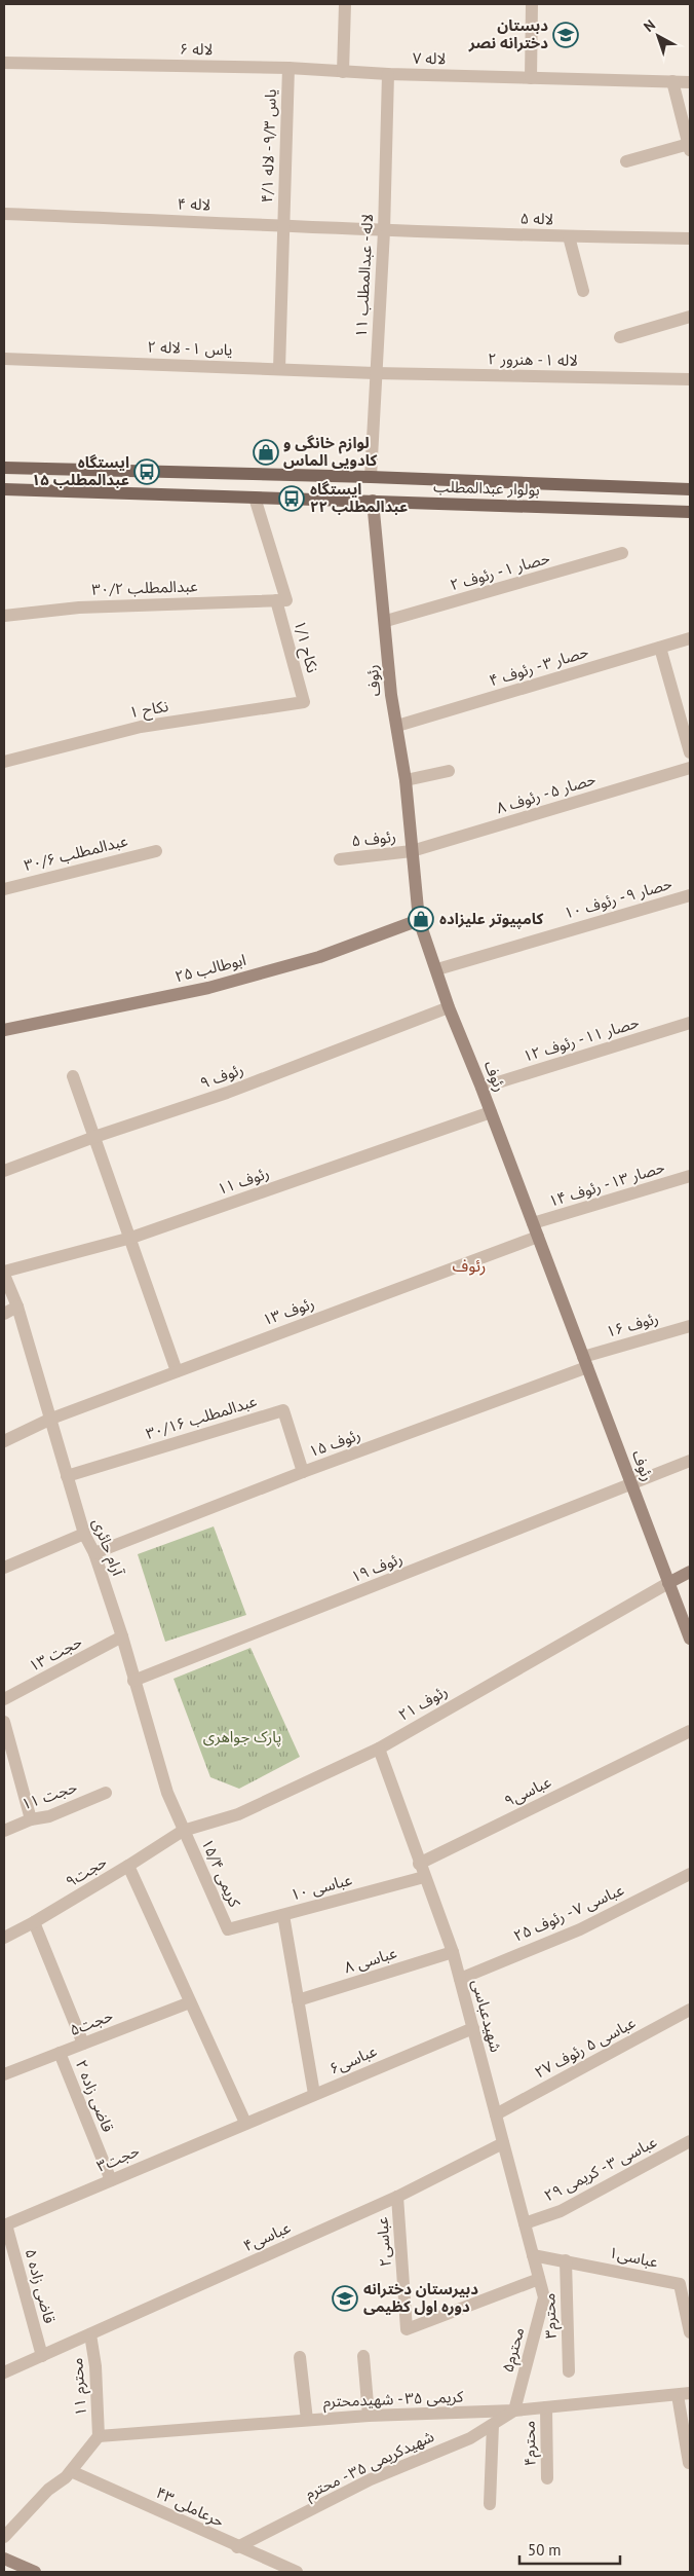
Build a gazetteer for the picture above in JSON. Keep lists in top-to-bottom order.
{
  "streets": {
    "main road": ["بولوار عبدالمطلب"],
    "street": [
      "لاله ۶",
      "لاله ۷",
      "یاس ۹/۳ - لاله ۴/۱",
      "لاله ۴",
      "لاله ۵",
      "لاله - عبدالمطلب ۱۱",
      "یاس ۱ - لاله ۲",
      "لاله ۱ - هنرور ۲",
      "حصار ۱ - رئوف ۲",
      "عبدالمطلب ۳۰/۲",
      "نکاح ۱/۱",
      "حصار ۳ - رئوف ۴",
      "رئوف",
      "نکاح ۱",
      "حصار ۵ - رئوف ۸",
      "رئوف ۵",
      "عبدالمطلب ۳۰/۶",
      "حصار ۹ - رئوف ۱۰",
      "ابوطالب ۲۵",
      "حصار ۱۱ - رئوف ۱۲",
      "رئوف ۹",
      "رئوف ۱۱",
      "حصار ۱۳ - رئوف ۱۴",
      "رئوف ۱۳",
      "رئوف ۱۶",
      "عبدالمطلب ۳۰/۱۶",
      "رئوف ۱۵",
      "آرام حائری",
      "رئوف ۱۹",
      "حجت ۱۳",
      "رئوف ۲۱",
      "عباسی۹",
      "حجت ۱۱",
      "حجت۹",
      "کریمی ۱۵/۴",
      "عباسی ۱۰",
      "عباسی ۷ - رئوف ۲۵",
      "عباسی ۸",
      "شهیدعباسی",
      "حجت۵",
      "عباسی ۵ رئوف ۲۷",
      "عباسی۶",
      "قاضی زاده ۲",
      "حجت۳",
      "عباسی ۳ - کریمی ۲۹",
      "عباسی۴",
      "عباسی۲",
      "عباسی۱",
      "قاضی زاده ۵",
      "محترم۳",
      "محترم۵",
      "محترم ۱۱",
      "کریمی ۳۵ - شهیدمحترم",
      "محترم۴",
      "شهیدکریمی ۳۵ - محترم",
      "حرعاملی ۴۳"
    ]
  },
  "crossings": [
    ["لاله ۶", "لاله ۷"],
    ["لاله ۶", "یاس ۹/۳ - لاله ۴/۱"],
    ["لاله ۶", "لاله - عبدالمطلب ۱۱"],
    ["لاله ۷", "لاله - عبدالمطلب ۱۱"],
    ["یاس ۹/۳ - لاله ۴/۱", "لاله ۴"],
    ["یاس ۹/۳ - لاله ۴/۱", "یاس ۱ - لاله ۲"],
    ["لاله ۴", "لاله ۵"],
    ["لاله ۴", "لاله - عبدالمطلب ۱۱"],
    ["لاله ۵", "لاله - عبدالمطلب ۱۱"],
    ["لاله - عبدالمطلب ۱۱", "یاس ۱ - لاله ۲"],
    ["لاله - عبدالمطلب ۱۱", "لاله ۱ - هنرور ۲"],
    ["لاله - عبدالمطلب ۱۱", "بولوار عبدالمطلب"],
    ["یاس ۱ - لاله ۲", "لاله ۱ - هنرور ۲"],
    ["بولوار عبدالمطلب", "نکاح ۱/۱"],
    ["بولوار عبدالمطلب", "رئوف"],
    ["حصار ۱ - رئوف ۲", "رئوف"],
    ["عبدالمطلب ۳۰/۲", "نکاح ۱/۱"],
    ["نکاح ۱/۱", "نکاح ۱"],
    ["حصار ۳ - رئوف ۴", "رئوف"],
    ["رئوف", "حصار ۵ - رئوف ۸"],
    ["رئوف", "رئوف ۵"],
    ["رئوف", "حصار ۹ - رئوف ۱۰"],
    ["رئوف", "ابوطالب ۲۵"],
    ["رئوف", "حصار ۱۱ - رئوف ۱۲"],
    ["رئوف", "رئوف ۹"],
    ["رئوف", "رئوف ۱۱"],
    ["رئوف", "حصار ۱۳ - رئوف ۱۴"],
    ["رئوف", "رئوف ۱۳"],
    ["رئوف", "رئوف ۱۶"],
    ["رئوف", "رئوف ۱۵"],
    ["رئوف", "رئوف ۱۹"],
    ["رئوف", "رئوف ۲۱"],
    ["حصار ۵ - رئوف ۸", "رئوف ۵"],
    ["رئوف ۱۱", "آرام حائری"],
    ["رئوف ۱۳", "آرام حائری"],
    ["رئوف ۱۶", "رئوف ۱۵"],
    ["عبدالمطلب ۳۰/۱۶", "رئوف ۱۵"],
    ["عبدالمطلب ۳۰/۱۶", "آرام حائری"],
    ["رئوف ۱۵", "آرام حائری"],
    ["آرام حائری", "رئوف ۱۹"],
    ["آرام حائری", "حجت ۱۳"],
    ["آرام حائری", "رئوف ۲۱"],
    ["آرام حائری", "حجت۹"],
    ["آرام حائری", "کریمی ۱۵/۴"],
    ["رئوف ۲۱", "حجت۹"],
    ["رئوف ۲۱", "کریمی ۱۵/۴"],
    ["رئوف ۲۱", "شهیدعباسی"],
    ["عباسی۹", "شهیدعباسی"],
    ["حجت۹", "کریمی ۱۵/۴"],
    ["کریمی ۱۵/۴", "عباسی ۱۰"],
    ["عباسی ۱۰", "شهیدعباسی"],
    ["عباسی ۷ - رئوف ۲۵", "شهیدعباسی"],
    ["عباسی ۸", "شهیدعباسی"],
    ["شهیدعباسی", "عباسی ۵ رئوف ۲۷"],
    ["شهیدعباسی", "عباسی۶"],
    ["شهیدعباسی", "عباسی ۳ - کریمی ۲۹"],
    ["شهیدعباسی", "عباسی۴"],
    ["شهیدعباسی", "عباسی۲"],
    ["شهیدعباسی", "عباسی۱"],
    ["شهیدعباسی", "محترم۵"],
    ["حجت۵", "قاضی زاده ۲"],
    ["عباسی۶", "حجت۳"],
    ["قاضی زاده ۲", "حجت۳"],
    ["حجت۳", "قاضی زاده ۵"],
    ["عباسی۴", "عباسی۲"],
    ["عباسی۴", "قاضی زاده ۵"],
    ["عباسی۴", "محترم ۱۱"],
    ["عباسی۱", "محترم۳"],
    ["محترم۵", "کریمی ۳۵ - شهیدمحترم"],
    ["محترم۵", "شهیدکریمی ۳۵ - محترم"],
    ["محترم ۱۱", "کریمی ۳۵ - شهیدمحترم"],
    ["کریمی ۳۵ - شهیدمحترم", "محترم۴"],
    ["کریمی ۳۵ - شهیدمحترم", "شهیدکریمی ۳۵ - محترم"],
    ["شهیدکریمی ۳۵ - محترم", "حرعاملی ۴۳"]
  ],
  "districts": ["رئوف"],
  "parks": ["پارک جواهری"],
  "places": {
    "school or university": ["دبستان دخترانه نصر", "دبیرستان دخترانه دوره اول کظیمی"],
    "shop": ["لوازم خانگی و کادویی الماس", "کامپیوتر علیزاده"],
    "bus stop": ["ایستگاه عبدالمطلب ۱۵", "ایستگاه عبدالمطلب ۲۲"]
  },
  "scale_bar": "50 m",
  "north": "top left"
}
